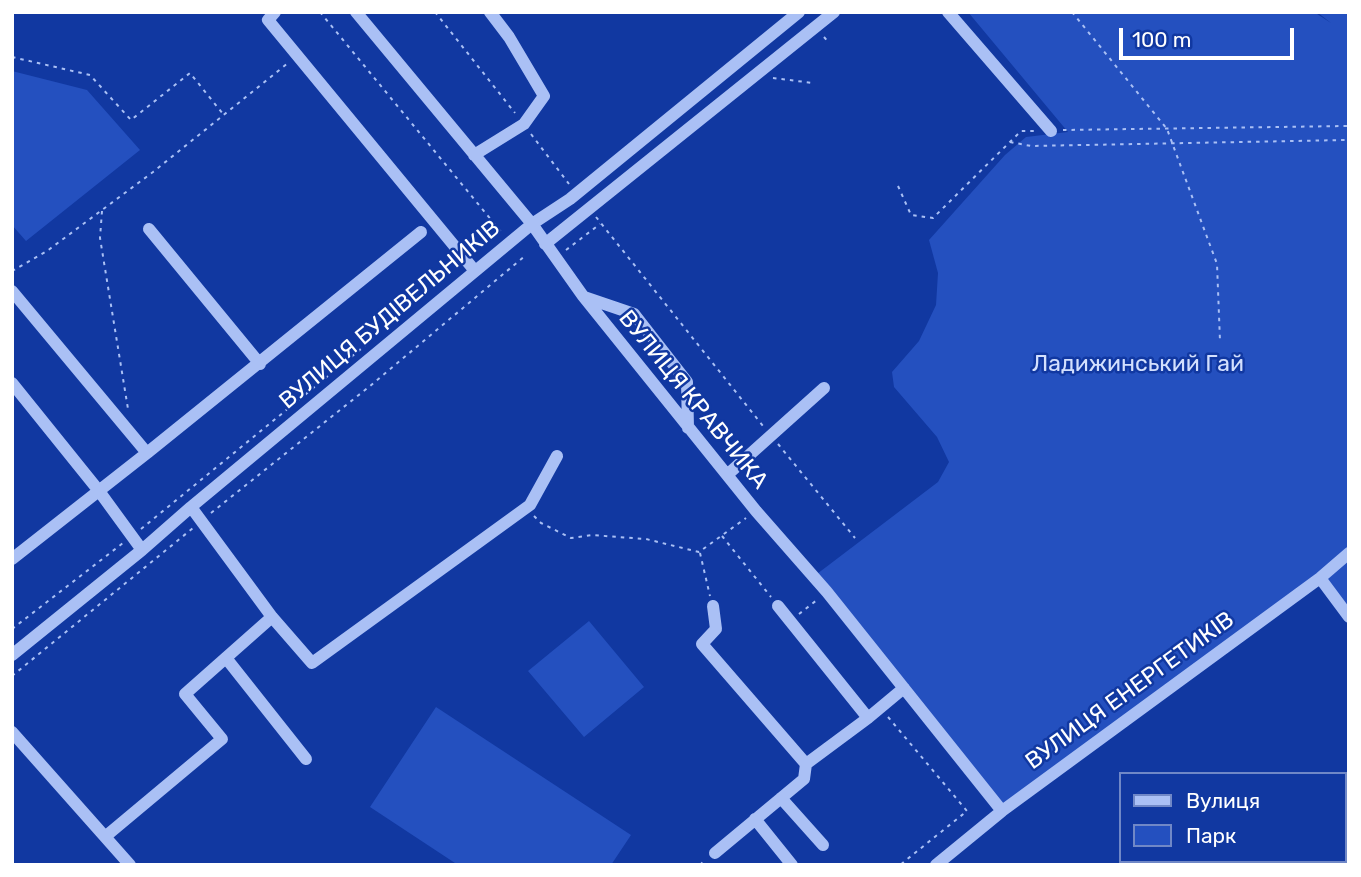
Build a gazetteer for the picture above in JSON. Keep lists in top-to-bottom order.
{
  "streets": {
    "street": ["ВУЛИЦЯ БУДІВЕЛЬНИКІВ", "ВУЛИЦЯ КРАВЧИКА", "ВУЛИЦЯ ЕНЕРГЕТИКІВ"]
  },
  "crossings": [
    ["ВУЛИЦЯ БУДІВЕЛЬНИКІВ", "ВУЛИЦЯ КРАВЧИКА"],
    ["ВУЛИЦЯ КРАВЧИКА", "ВУЛИЦЯ ЕНЕРГЕТИКІВ"]
  ],
  "parks": ["Ладижинський Гай"],
  "legend": ["Вулиця", "Парк"],
  "scale_bar": "100 m"
}
